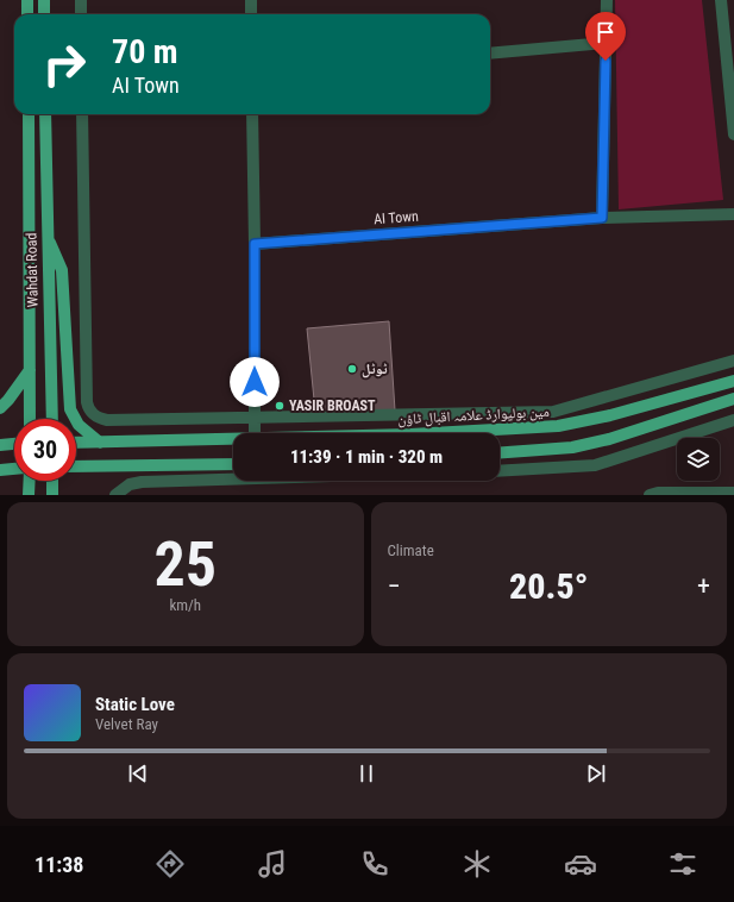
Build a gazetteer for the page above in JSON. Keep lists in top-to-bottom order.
{
  "streets": {
    "main road": ["Wahdat Road", "مین بولیوارڈ علامہ اقبال ٹاؤن"],
    "street": ["AI Town"]
  },
  "places": ["ٹوٹل", "YASIR BROAST"],
  "page": {
    "turn": ["70 m", "AI Town"],
    "limit": "30",
    "trip": "11:39 · 1 min · 320 m",
    "tile": [
      ["25", "km/h"],
      "Climate"
    ],
    "heat": ["−", "20.5°", "+"],
    "song": ["Static Love", "Velvet Ray"],
    "tabs": "11:38"
  }
}
